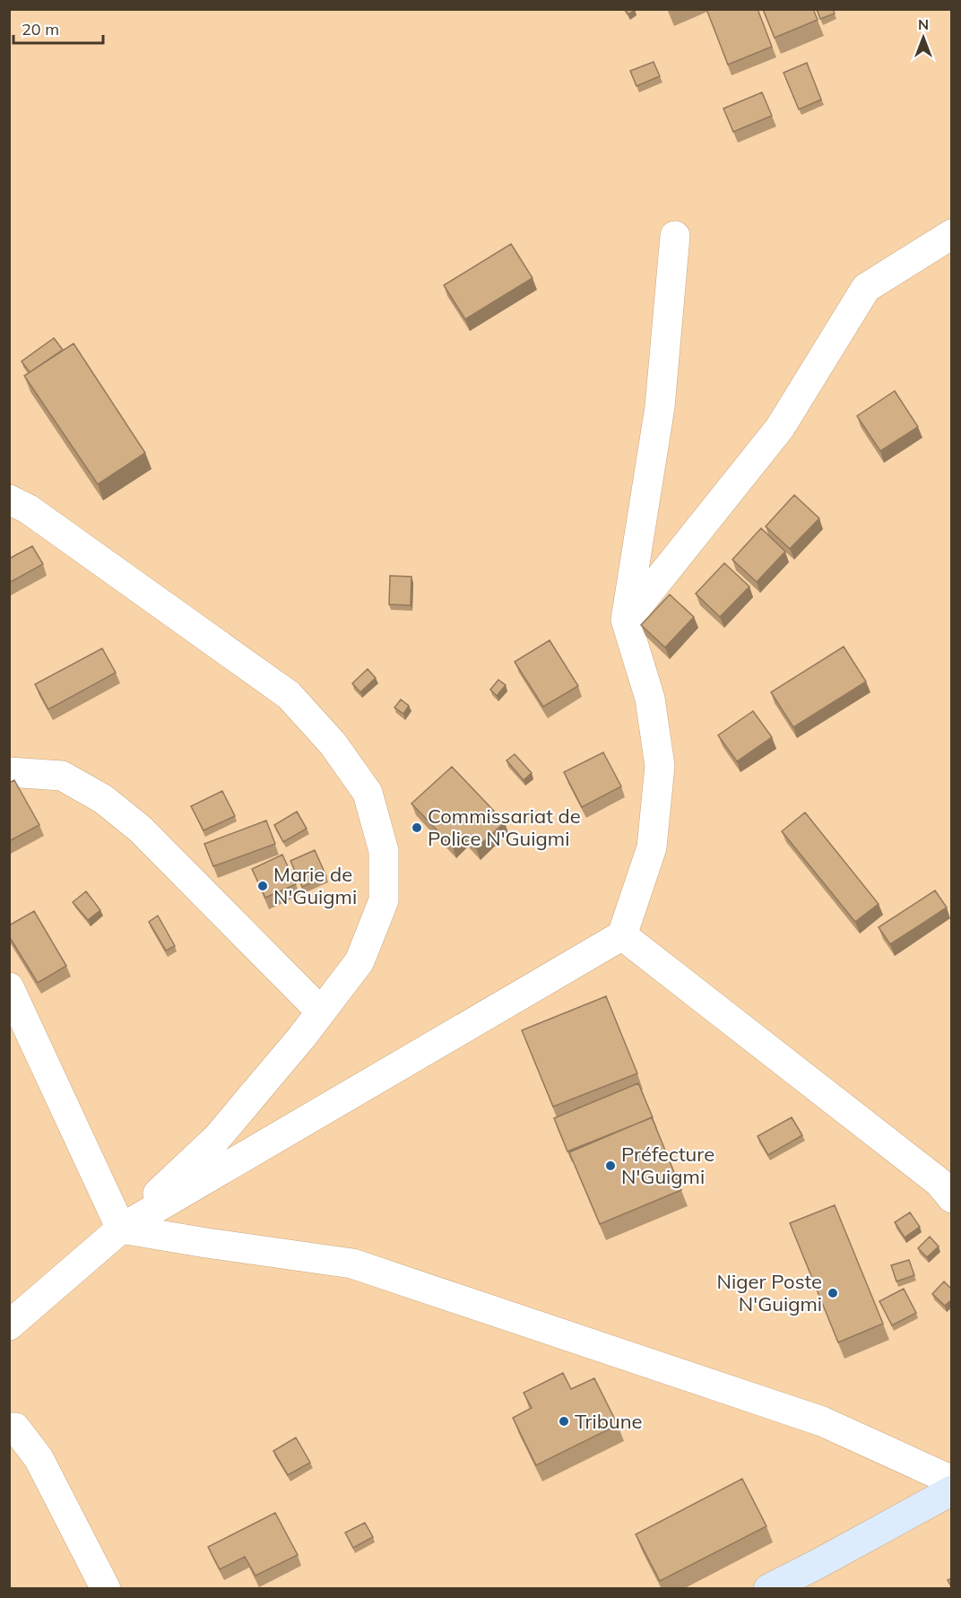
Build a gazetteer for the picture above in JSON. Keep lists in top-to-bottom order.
{
  "places": [
    "Commissariat de Police N'Guigmi",
    "Marie de N'Guigmi",
    "Préfecture N'Guigmi",
    "Niger Poste N'Guigmi",
    "Tribune"
  ],
  "scale_bar": "20 m",
  "north": "top"
}
